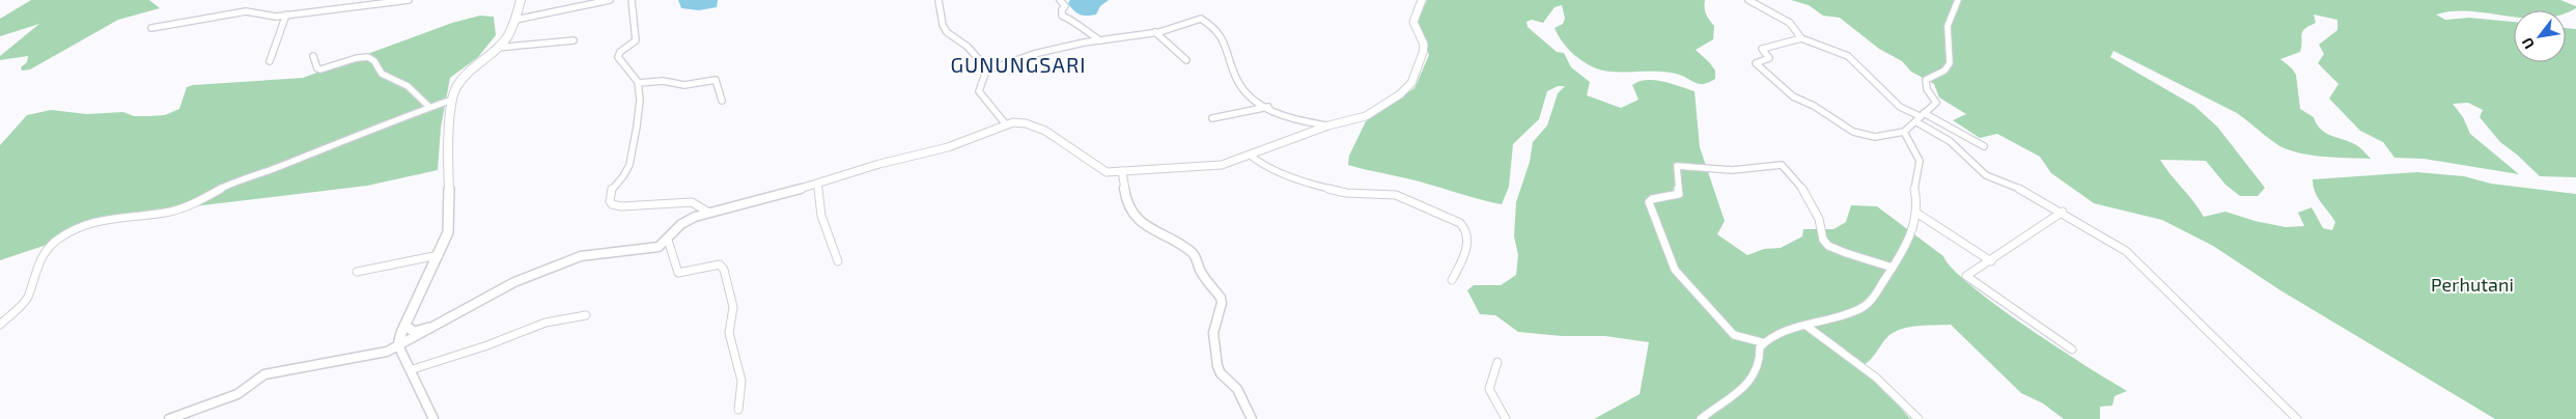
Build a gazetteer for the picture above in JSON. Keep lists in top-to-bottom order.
{
  "districts": ["GUNUNGSARI"],
  "parks": ["Perhutani"],
  "north": "bottom left"
}
